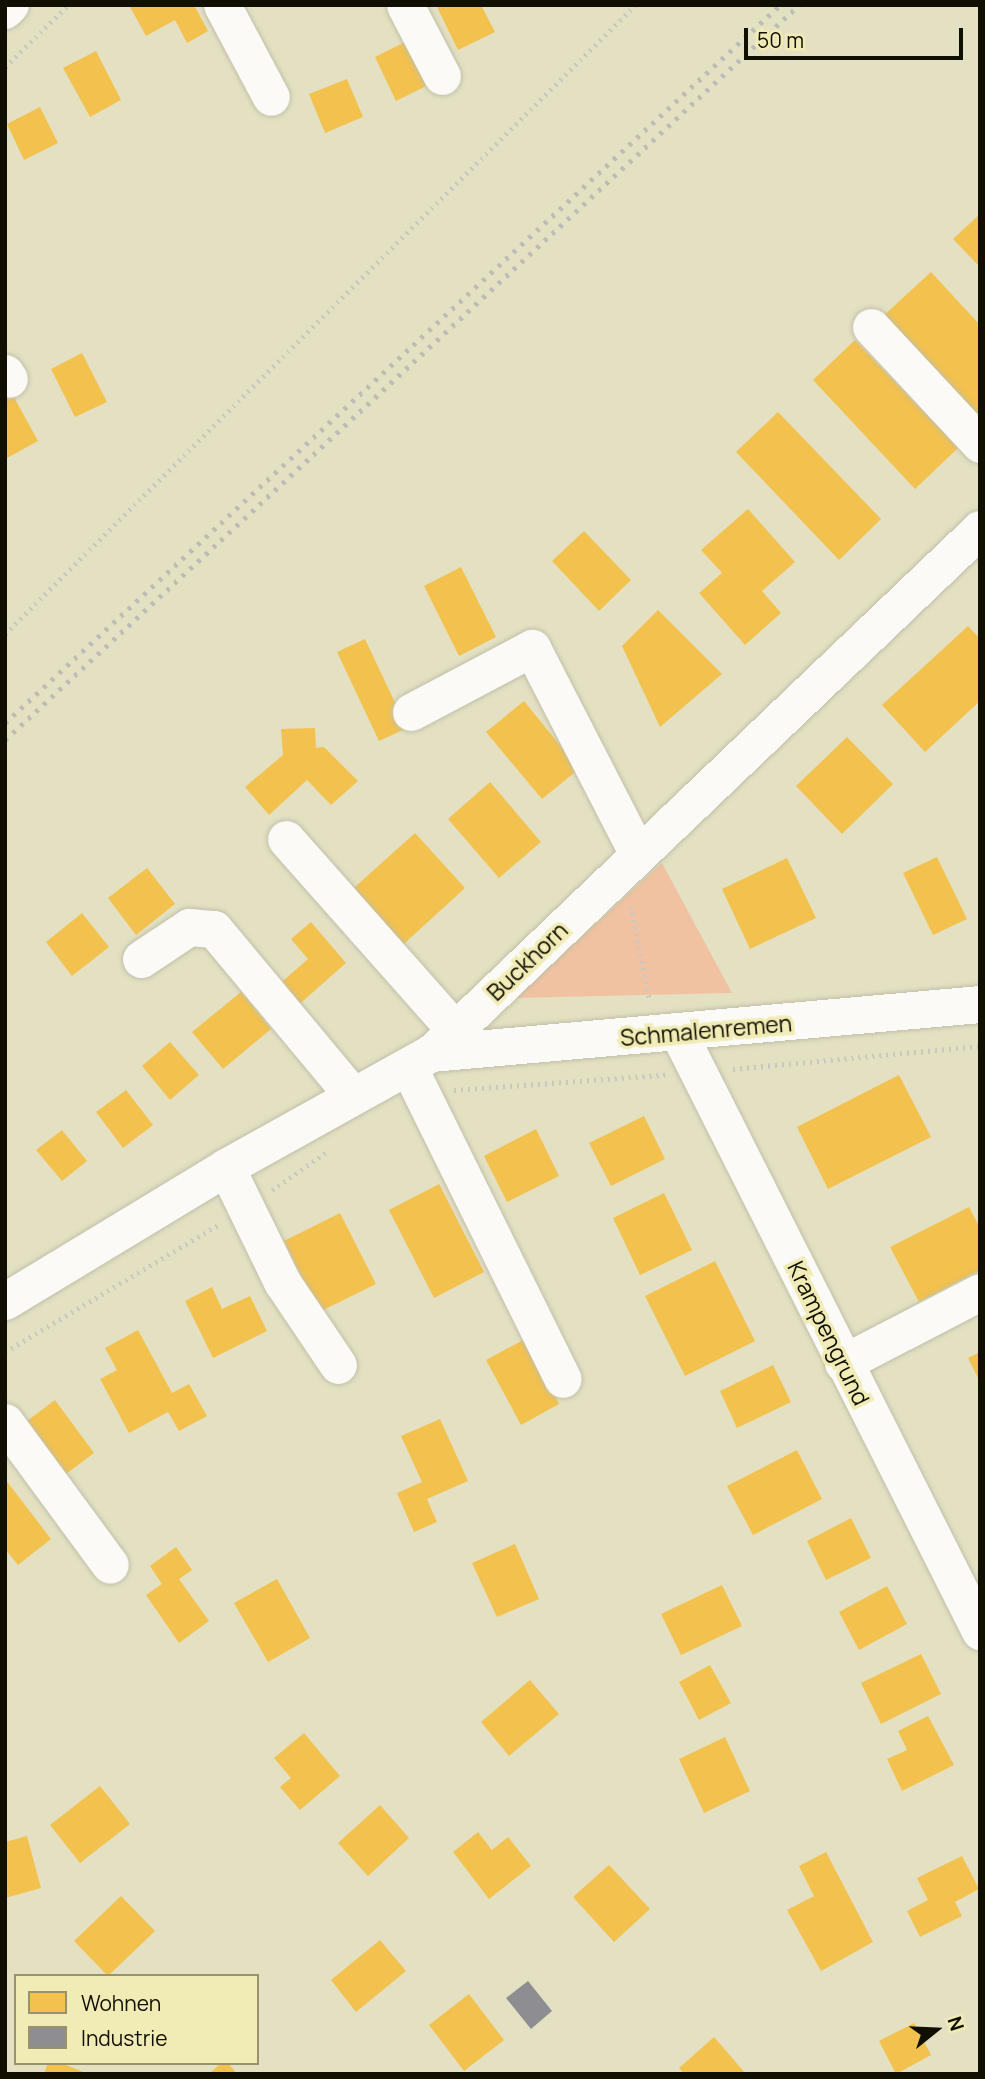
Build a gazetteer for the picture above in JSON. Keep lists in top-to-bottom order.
{
  "streets": {
    "street": ["Buckhorn", "Schmalenremen", "Krampengrund"]
  },
  "crossings": [
    ["Buckhorn", "Schmalenremen"],
    ["Schmalenremen", "Krampengrund"]
  ],
  "legend": ["Wohnen", "Industrie"],
  "scale_bar": "50 m",
  "north": "right"
}
